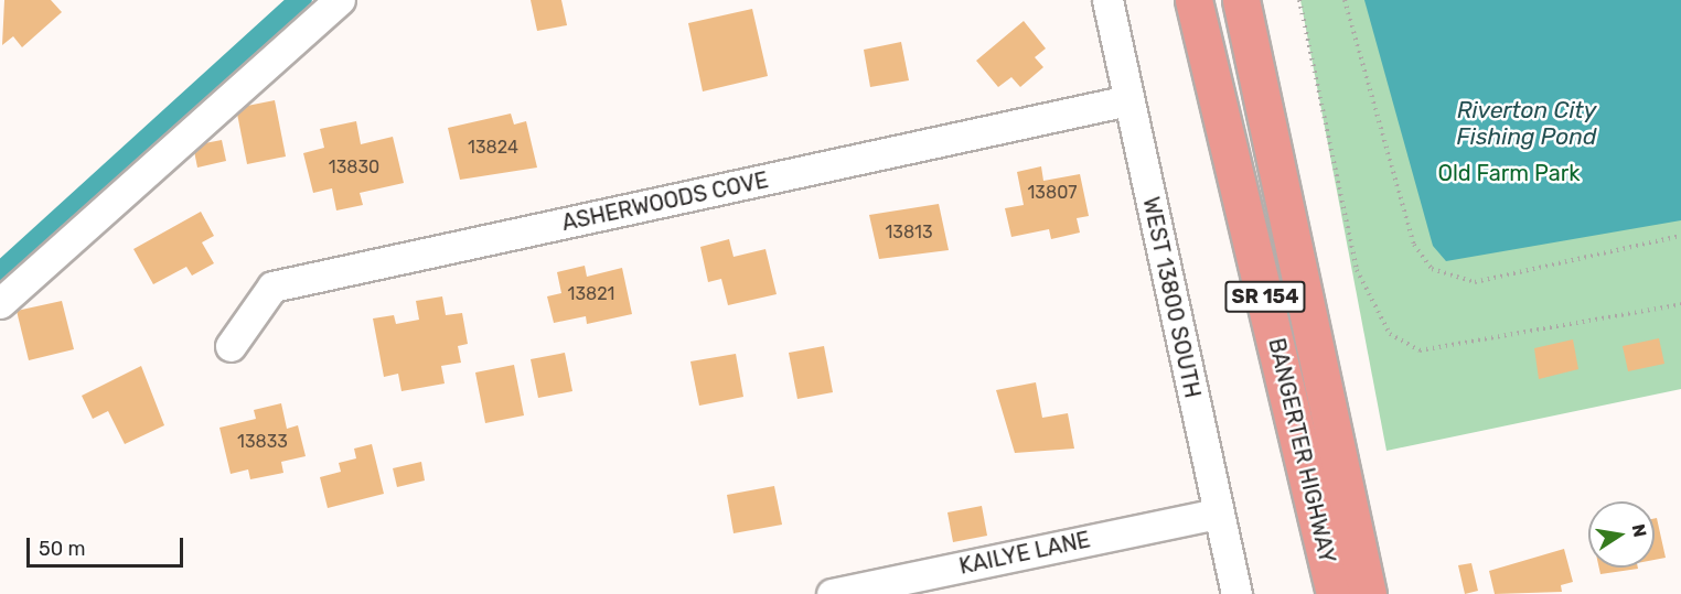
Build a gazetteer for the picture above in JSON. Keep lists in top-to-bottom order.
{
  "streets": {
    "highway": ["SR 154", "BANGERTER HIGHWAY"],
    "street": ["ASHERWOODS COVE", "WEST 13800 SOUTH", "KAILYE LANE"]
  },
  "crossings": [
    ["ASHERWOODS COVE", "WEST 13800 SOUTH"],
    ["WEST 13800 SOUTH", "KAILYE LANE"]
  ],
  "water": ["Riverton City Fishing Pond"],
  "parks": ["Old Farm Park"],
  "house_numbers": [
    "13824",
    "13830",
    "13807",
    "13813",
    "13821",
    "13833"
  ],
  "scale_bar": "50 m",
  "north": "right"
}
